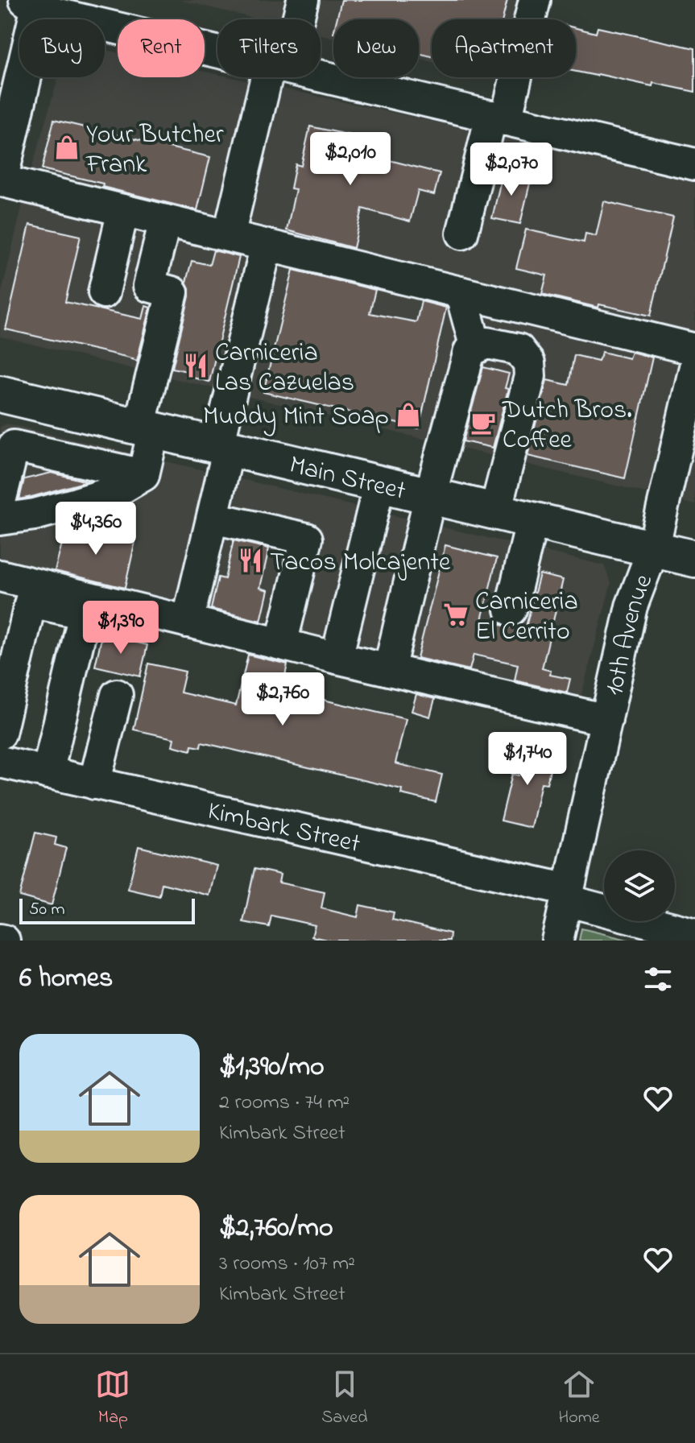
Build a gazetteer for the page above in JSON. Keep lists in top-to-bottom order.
{
  "streets": {
    "main road": ["Main Street"],
    "street": ["10th Avenue", "Kimbark Street"]
  },
  "crossings": [
    ["Main Street", "10th Avenue"],
    ["10th Avenue", "Kimbark Street"]
  ],
  "places": {
    "shop": ["Your Butcher Frank", "Muddy Mint Soap"],
    "restaurant": ["Carniceria Las Cazuelas", "Tacos Molcajente"],
    "cafe": ["Dutch Bros. Coffee"],
    "supermarket": ["Carniceria El Cerrito"]
  },
  "scale_bar": "50 m",
  "page": {
    "chip": [
      "Buy",
      "Rent",
      "Filters",
      "New",
      "Apartment"
    ],
    "price": [
      "$2,010",
      "$2,070",
      "$4,360",
      "$1,390",
      "$2,760",
      "$1,740"
    ],
    "scale": "50 m",
    "heading": "6 homes",
    "list": [
      {
        "name": "$1,390/mo",
        "note": "2 rooms · 74 m² · Kimbark Street"
      },
      {
        "name": "$2,760/mo",
        "note": "3 rooms · 107 m² · Kimbark Street"
      }
    ],
    "tabs": ["Map", "Saved", "Home"]
  }
}
